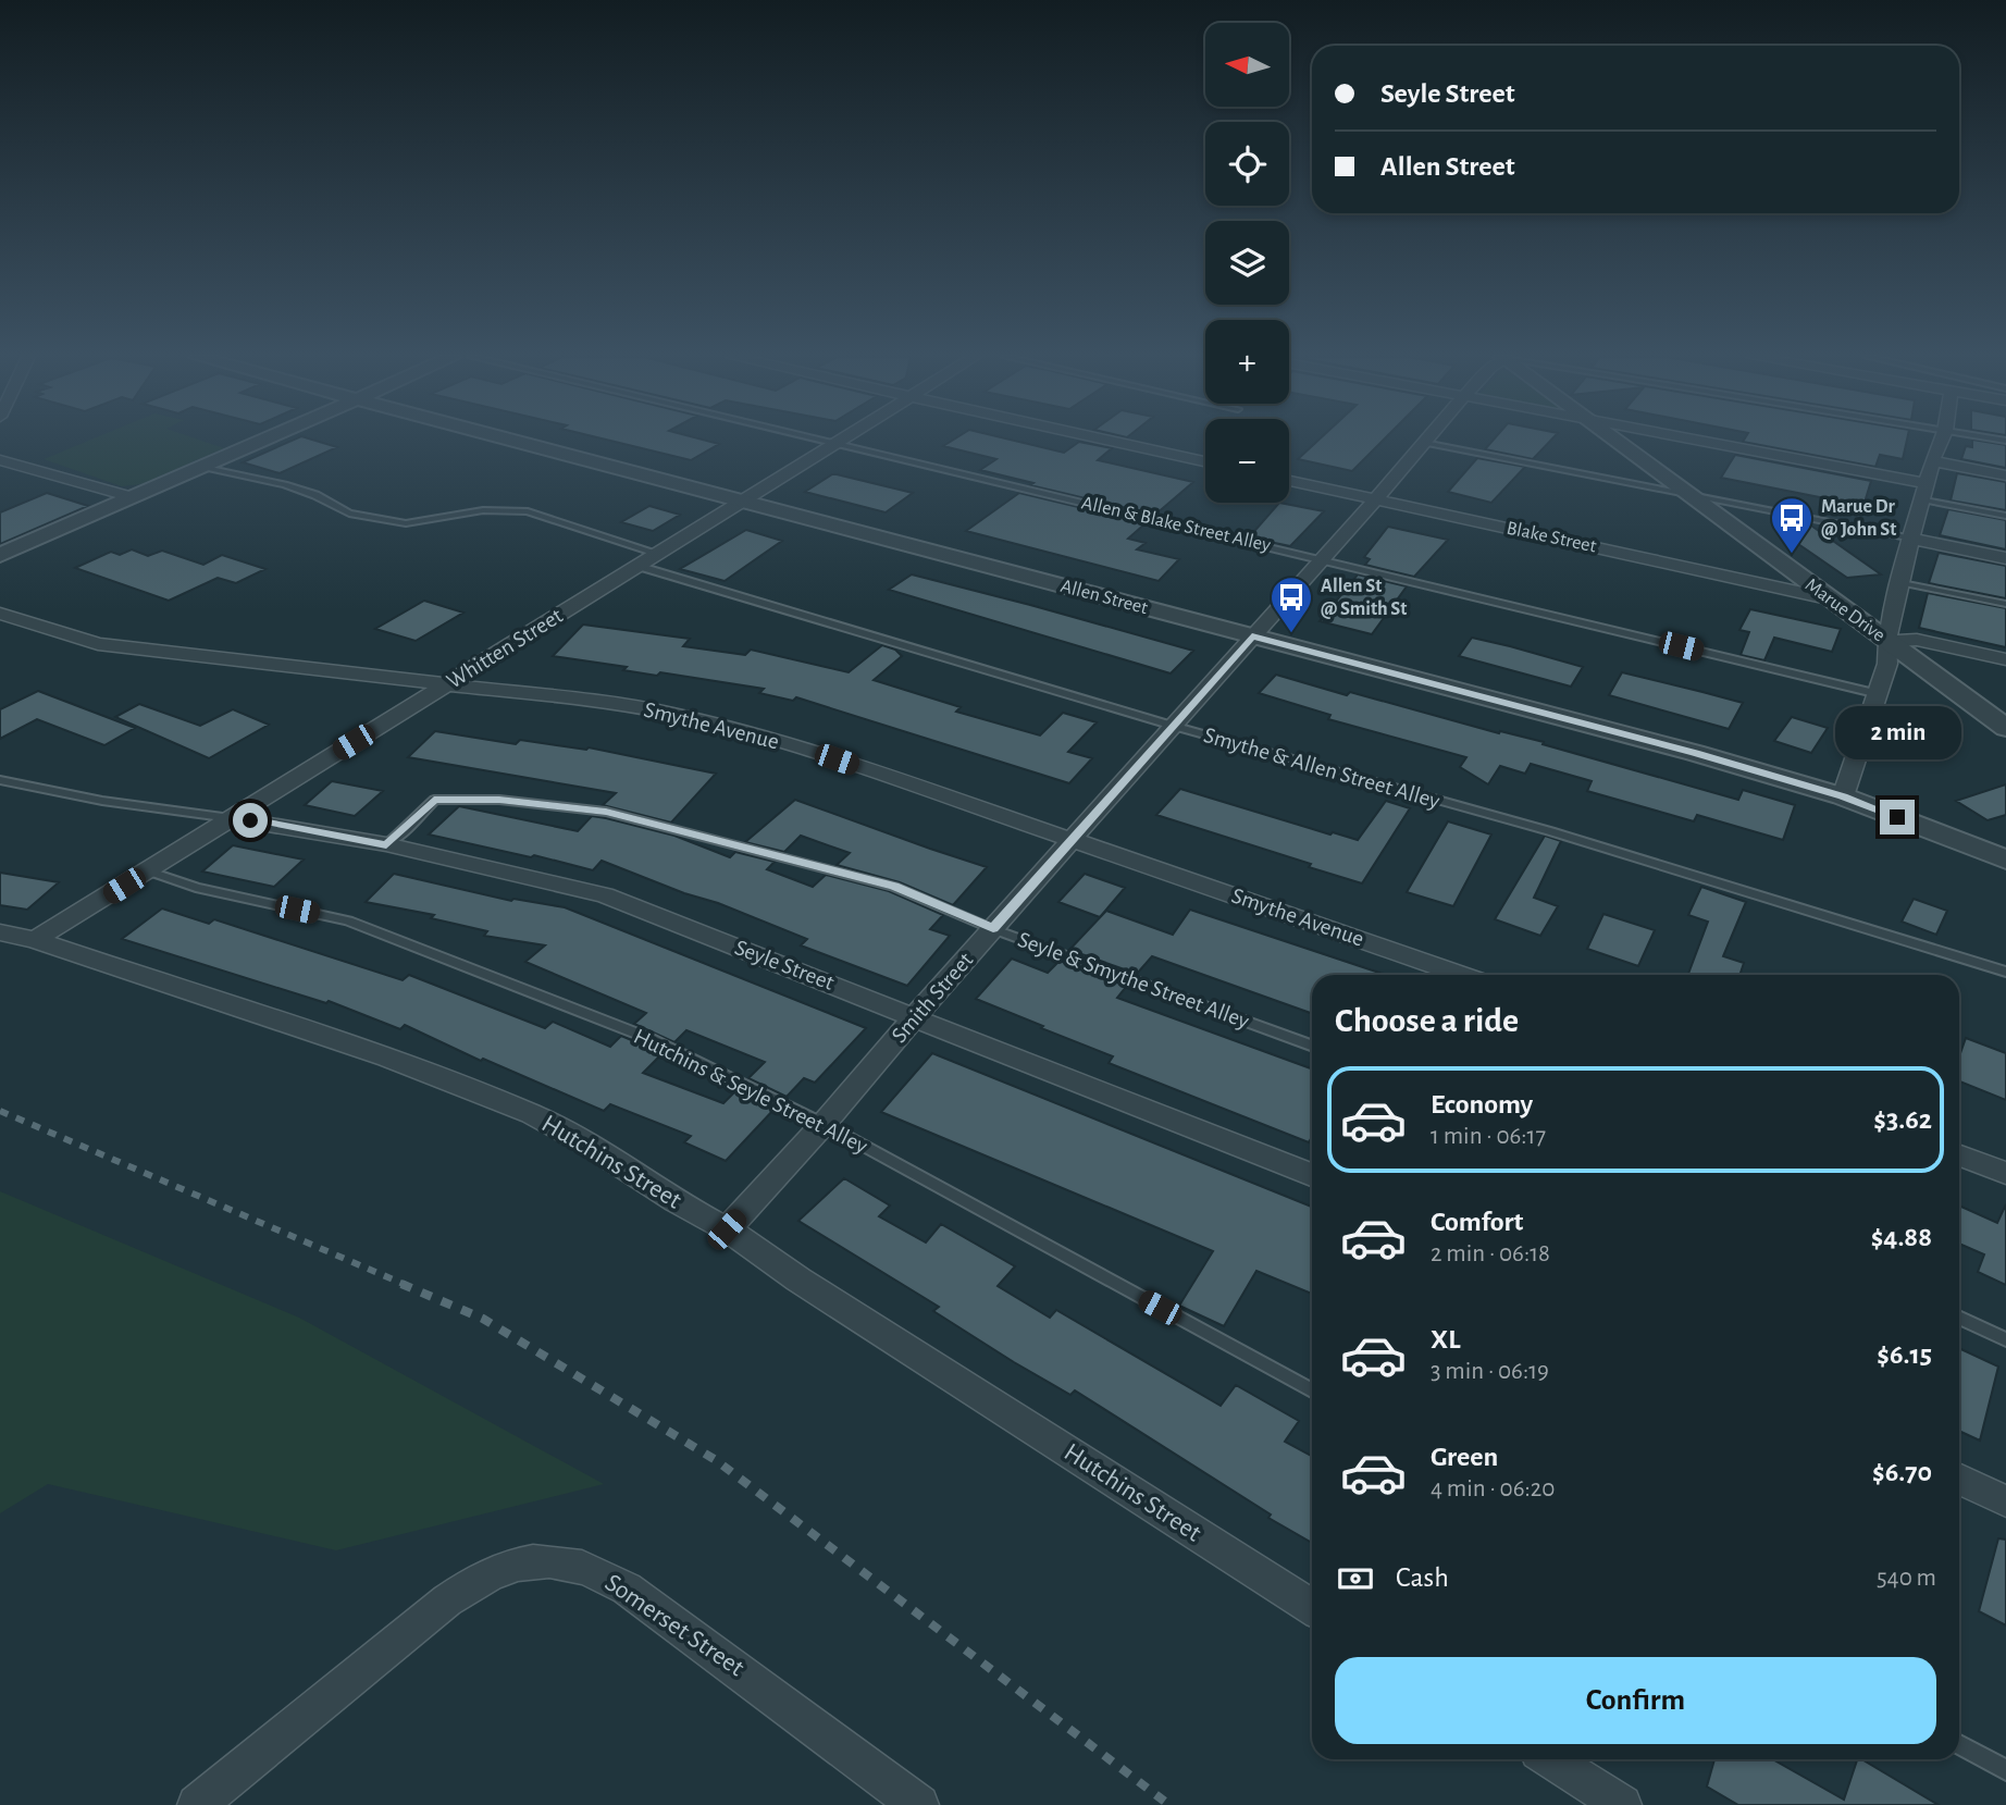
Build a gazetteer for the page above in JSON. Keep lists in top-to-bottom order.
{
  "streets": {
    "street": [
      "Blake Street",
      "Allen Street",
      "Marue Drive",
      "Whitten Street",
      "Smythe Avenue",
      "Seyle Street",
      "Smith Street",
      "Hutchins Street",
      "Somerset Street"
    ],
    "lane": [
      "Allen & Blake Street Alley",
      "Smythe & Allen Street Alley",
      "Seyle & Smythe Street Alley",
      "Hutchins & Seyle Street Alley"
    ]
  },
  "crossings": [
    ["Allen & Blake Street Alley", "Whitten Street"],
    ["Allen & Blake Street Alley", "Smith Street"],
    ["Blake Street", "Marue Drive"],
    ["Blake Street", "Smith Street"],
    ["Allen Street", "Whitten Street"],
    ["Allen Street", "Smith Street"],
    ["Whitten Street", "Smythe Avenue"],
    ["Whitten Street", "Smythe & Allen Street Alley"],
    ["Whitten Street", "Seyle Street"],
    ["Whitten Street", "Hutchins & Seyle Street Alley"],
    ["Whitten Street", "Hutchins Street"],
    ["Smythe Avenue", "Smith Street"],
    ["Smythe & Allen Street Alley", "Smith Street"],
    ["Seyle Street", "Seyle & Smythe Street Alley"],
    ["Seyle Street", "Smith Street"],
    ["Seyle & Smythe Street Alley", "Smith Street"],
    ["Smith Street", "Hutchins & Seyle Street Alley"],
    ["Smith Street", "Hutchins Street"]
  ],
  "places": {
    "bus stop": ["Marue Dr @ John St", "Allen St @ Smith St"]
  },
  "north": "left",
  "page": {
    "map_buttons": ["+", "−"],
    "banner": ["Seyle Street", "Allen Street"],
    "bubble": "2 min",
    "heading": "Choose a ride",
    "list": [
      {
        "name": "Economy",
        "note": "1 min · 06:17",
        "value": "$3.62"
      },
      {
        "name": "Comfort",
        "note": "2 min · 06:18",
        "value": "$4.88"
      },
      {
        "name": "XL",
        "note": "3 min · 06:19",
        "value": "$6.15"
      },
      {
        "name": "Green",
        "note": "4 min · 06:20",
        "value": "$6.70"
      }
    ],
    "pay": ["Cash", "540 m"],
    "buttons": "Confirm"
  }
}
